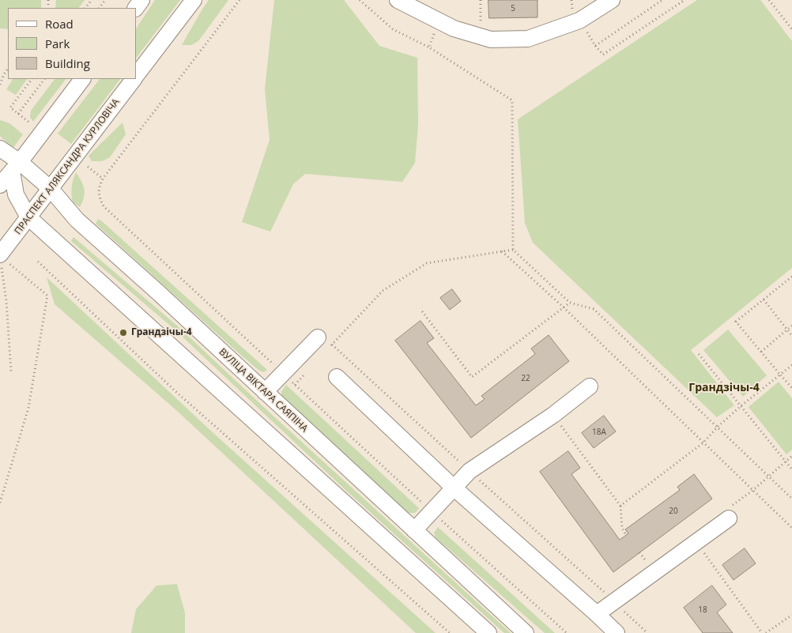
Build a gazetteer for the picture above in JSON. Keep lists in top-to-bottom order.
{
  "streets": {
    "street": ["ПРАСПЕКТ АЛЯКСАНДРА КУРЛОВІЧА", "ВУЛІЦА ВІКТАРА САЯПІНА"]
  },
  "crossings": [
    ["ПРАСПЕКТ АЛЯКСАНДРА КУРЛОВІЧА", "ВУЛІЦА ВІКТАРА САЯПІНА"]
  ],
  "districts": ["Грандзічы-4"],
  "places": ["Грандзічы-4"],
  "house_numbers": [
    "5",
    "22",
    "18А",
    "20",
    "18"
  ],
  "legend": ["Road", "Park", "Building"]
}
